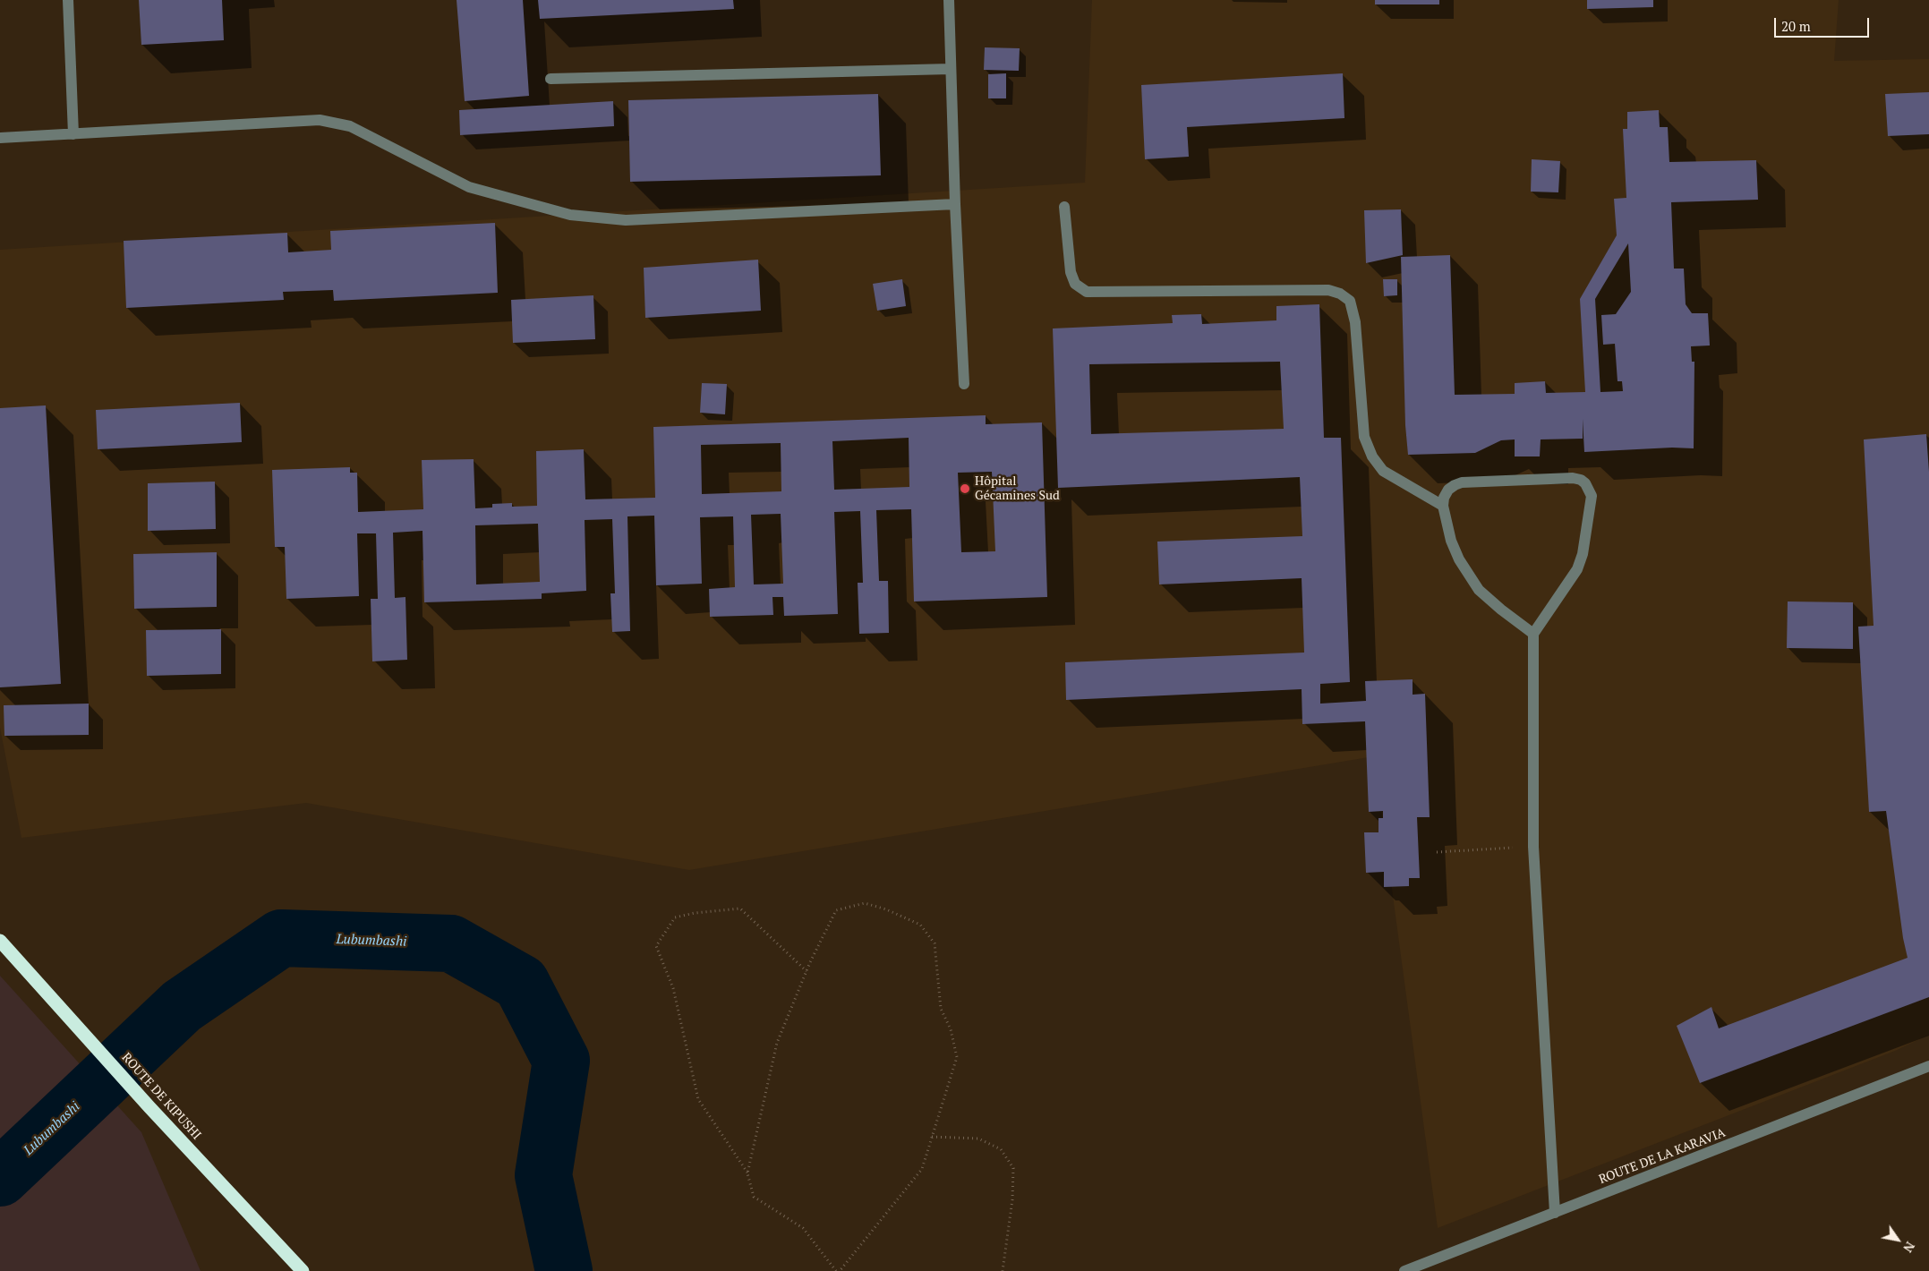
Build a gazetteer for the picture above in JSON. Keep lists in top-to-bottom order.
{
  "streets": {
    "highway": ["ROUTE DE KIPUSHI"],
    "street": ["ROUTE DE LA KARAVIA"]
  },
  "water": ["Lubumbashi"],
  "places": ["Hôpital Gécamines Sud"],
  "scale_bar": "20 m",
  "north": "bottom right"
}
